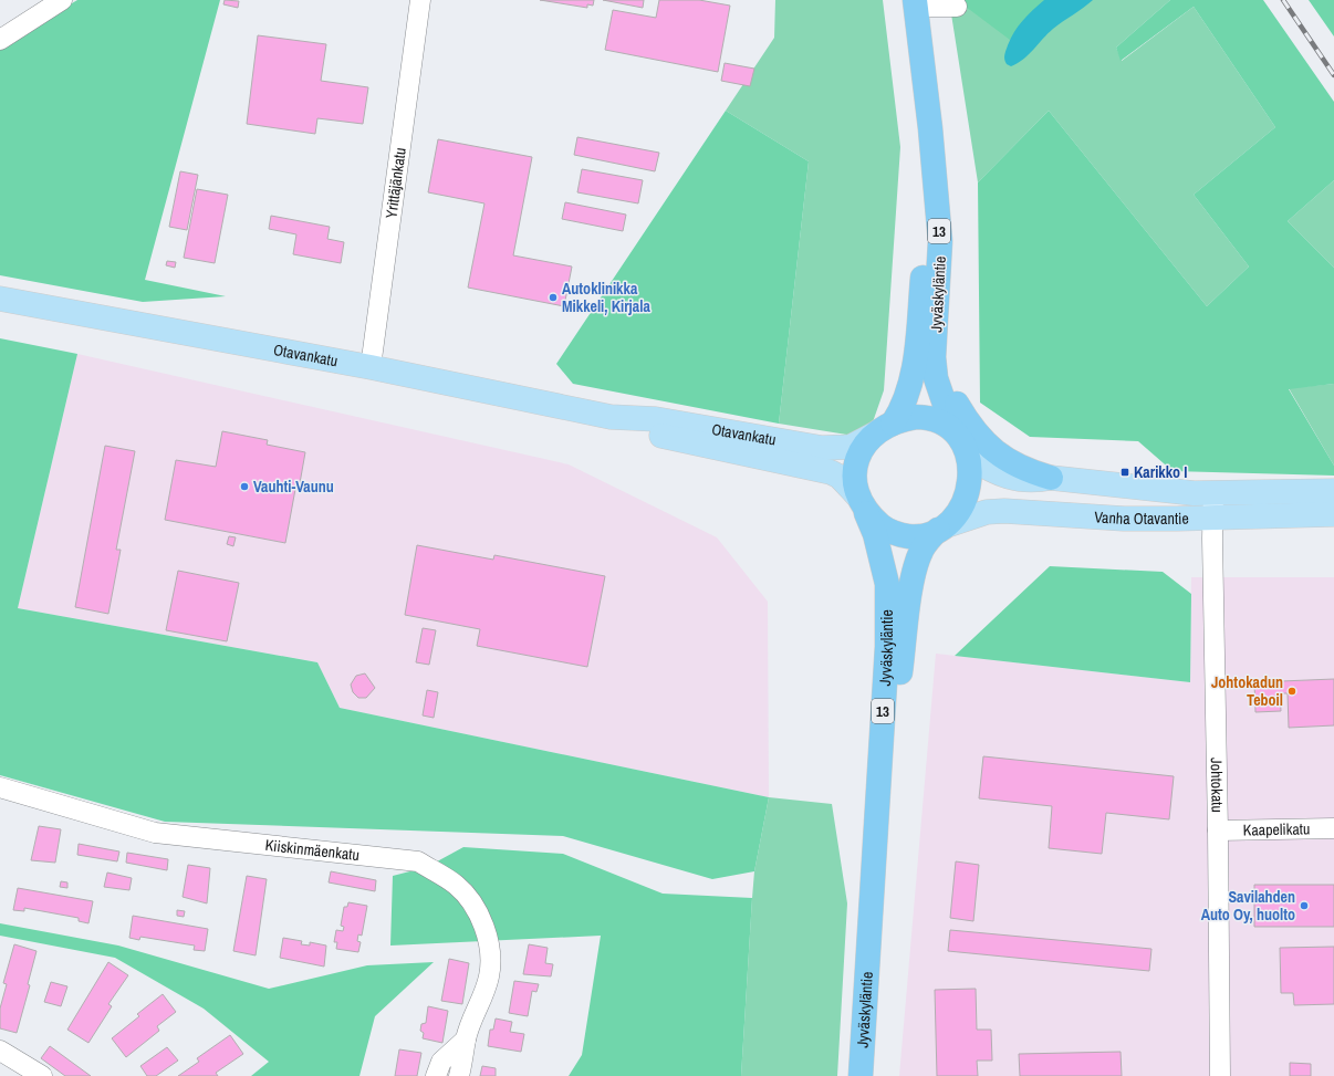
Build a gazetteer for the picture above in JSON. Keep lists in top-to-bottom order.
{
  "streets": {
    "highway": ["13", "Jyväskyläntie"],
    "main road": ["Otavankatu", "Vanha Otavantie"],
    "street": [
      "Yrittäjänkatu",
      "Johtokatu",
      "Kaapelikatu",
      "Kiiskinmäenkatu"
    ]
  },
  "crossings": [
    ["Yrittäjänkatu", "Otavankatu"],
    ["13", "Jyväskyläntie"],
    ["13", "Otavankatu"],
    ["13", "Vanha Otavantie"],
    ["Jyväskyläntie", "Otavankatu"],
    ["Jyväskyläntie", "Vanha Otavantie"],
    ["Otavankatu", "Vanha Otavantie"],
    ["Vanha Otavantie", "Johtokatu"],
    ["Johtokatu", "Kaapelikatu"]
  ],
  "places": {
    "other": [
      "Autoklinikka Mikkeli, Kirjala",
      "Vauhti-Vaunu",
      "Johtokadun Teboil",
      "Savilahden Auto Oy, huolto"
    ],
    "transit": ["Karikko I"]
  }
}
